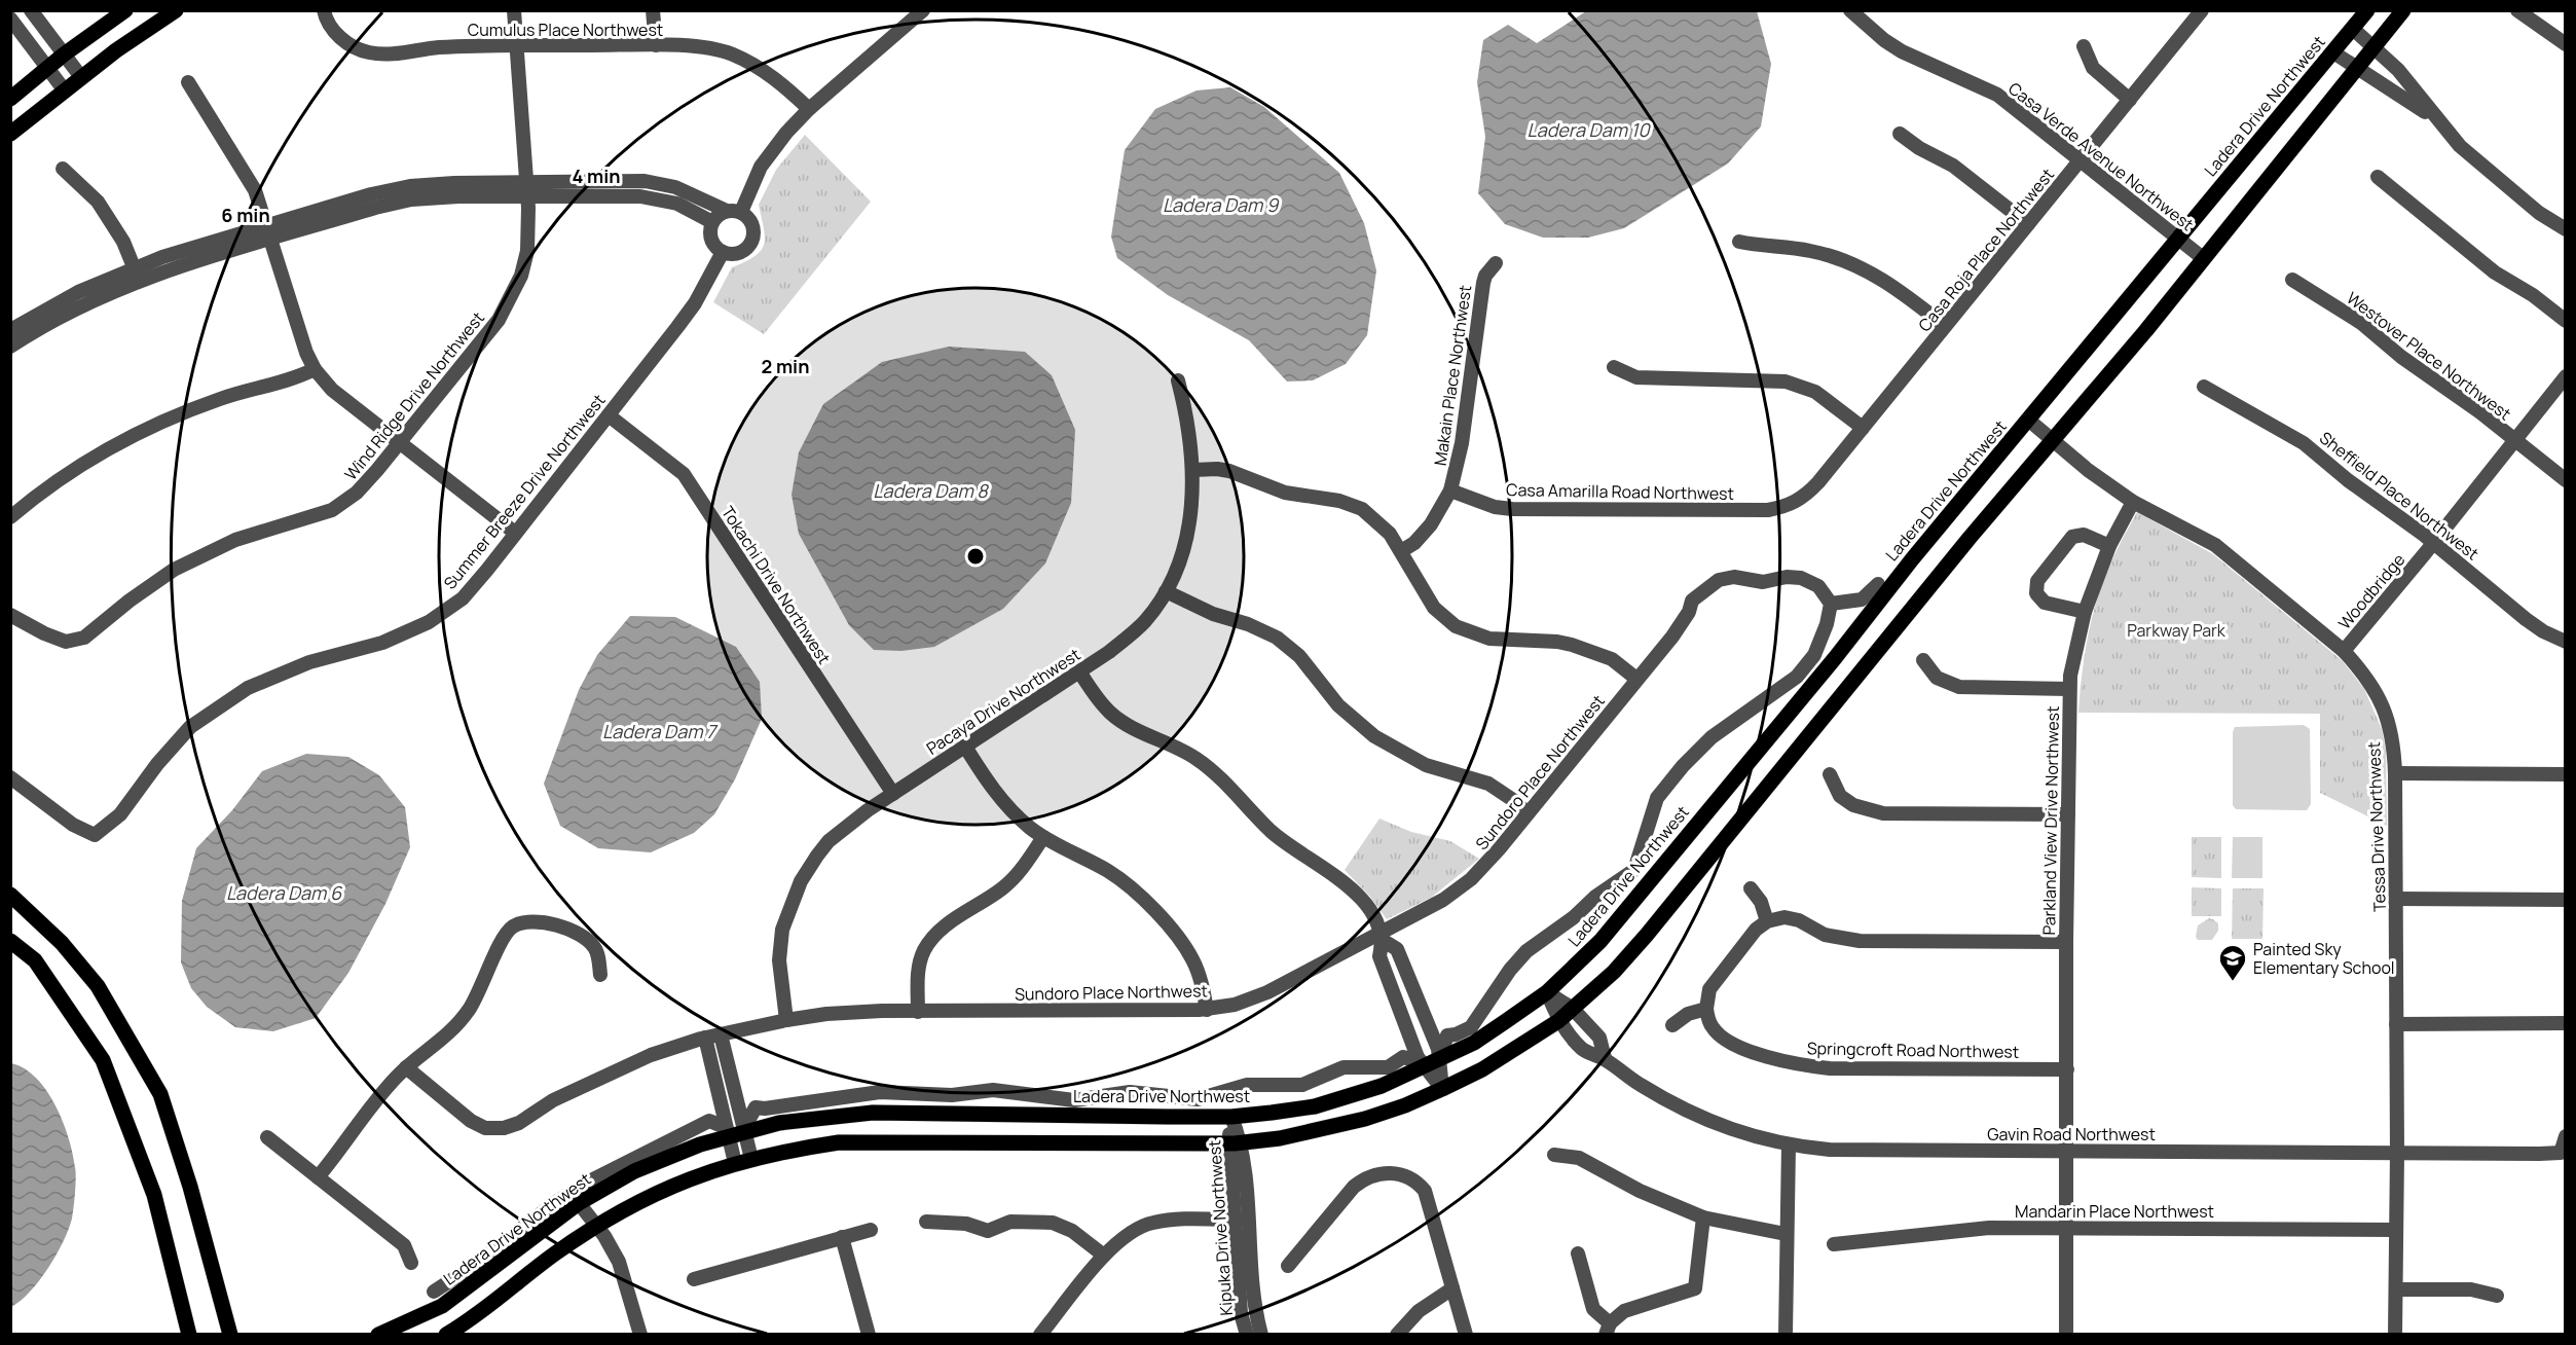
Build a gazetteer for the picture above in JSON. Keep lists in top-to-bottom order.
{
  "streets": {
    "main road": ["Ladera Drive Northwest"],
    "street": [
      "Cumulus Place Northwest",
      "Casa Verde Avenue Northwest",
      "Casa Roja Place Northwest",
      "Westover Place Northwest",
      "Makain Place Northwest",
      "Wind Ridge Drive Northwest",
      "Summer Breeze Drive Northwest",
      "Casa Amarilla Road Northwest",
      "Sheffield Place Northwest",
      "Tokachi Drive Northwest",
      "Woodbridge",
      "Pacaya Drive Northwest",
      "Sundoro Place Northwest",
      "Parkland View Drive Northwest",
      "Tessa Drive Northwest",
      "Springcroft Road Northwest",
      "Gavin Road Northwest",
      "Mandarin Place Northwest",
      "Kipuka Drive Northwest"
    ]
  },
  "crossings": [
    ["Cumulus Place Northwest", "Wind Ridge Drive Northwest"],
    ["Ladera Drive Northwest", "Casa Verde Avenue Northwest"],
    ["Ladera Drive Northwest", "Tessa Drive Northwest"],
    ["Ladera Drive Northwest", "Gavin Road Northwest"],
    ["Ladera Drive Northwest", "Kipuka Drive Northwest"],
    ["Casa Verde Avenue Northwest", "Casa Roja Place Northwest"],
    ["Casa Roja Place Northwest", "Casa Amarilla Road Northwest"],
    ["Westover Place Northwest", "Woodbridge"],
    ["Makain Place Northwest", "Casa Amarilla Road Northwest"],
    ["Summer Breeze Drive Northwest", "Tokachi Drive Northwest"],
    ["Sheffield Place Northwest", "Woodbridge"],
    ["Tokachi Drive Northwest", "Pacaya Drive Northwest"],
    ["Woodbridge", "Tessa Drive Northwest"],
    ["Pacaya Drive Northwest", "Sundoro Place Northwest"],
    ["Parkland View Drive Northwest", "Tessa Drive Northwest"],
    ["Parkland View Drive Northwest", "Springcroft Road Northwest"],
    ["Parkland View Drive Northwest", "Gavin Road Northwest"],
    ["Parkland View Drive Northwest", "Mandarin Place Northwest"],
    ["Tessa Drive Northwest", "Gavin Road Northwest"],
    ["Tessa Drive Northwest", "Mandarin Place Northwest"]
  ],
  "water": [
    "Ladera Dam 10",
    "Ladera Dam 9",
    "Ladera Dam 8",
    "Ladera Dam 7",
    "Ladera Dam 6"
  ],
  "parks": ["Parkway Park"],
  "places": {
    "school or university": ["Painted Sky Elementary School"]
  },
  "rings": ["4 min", "6 min", "2 min"]
}
